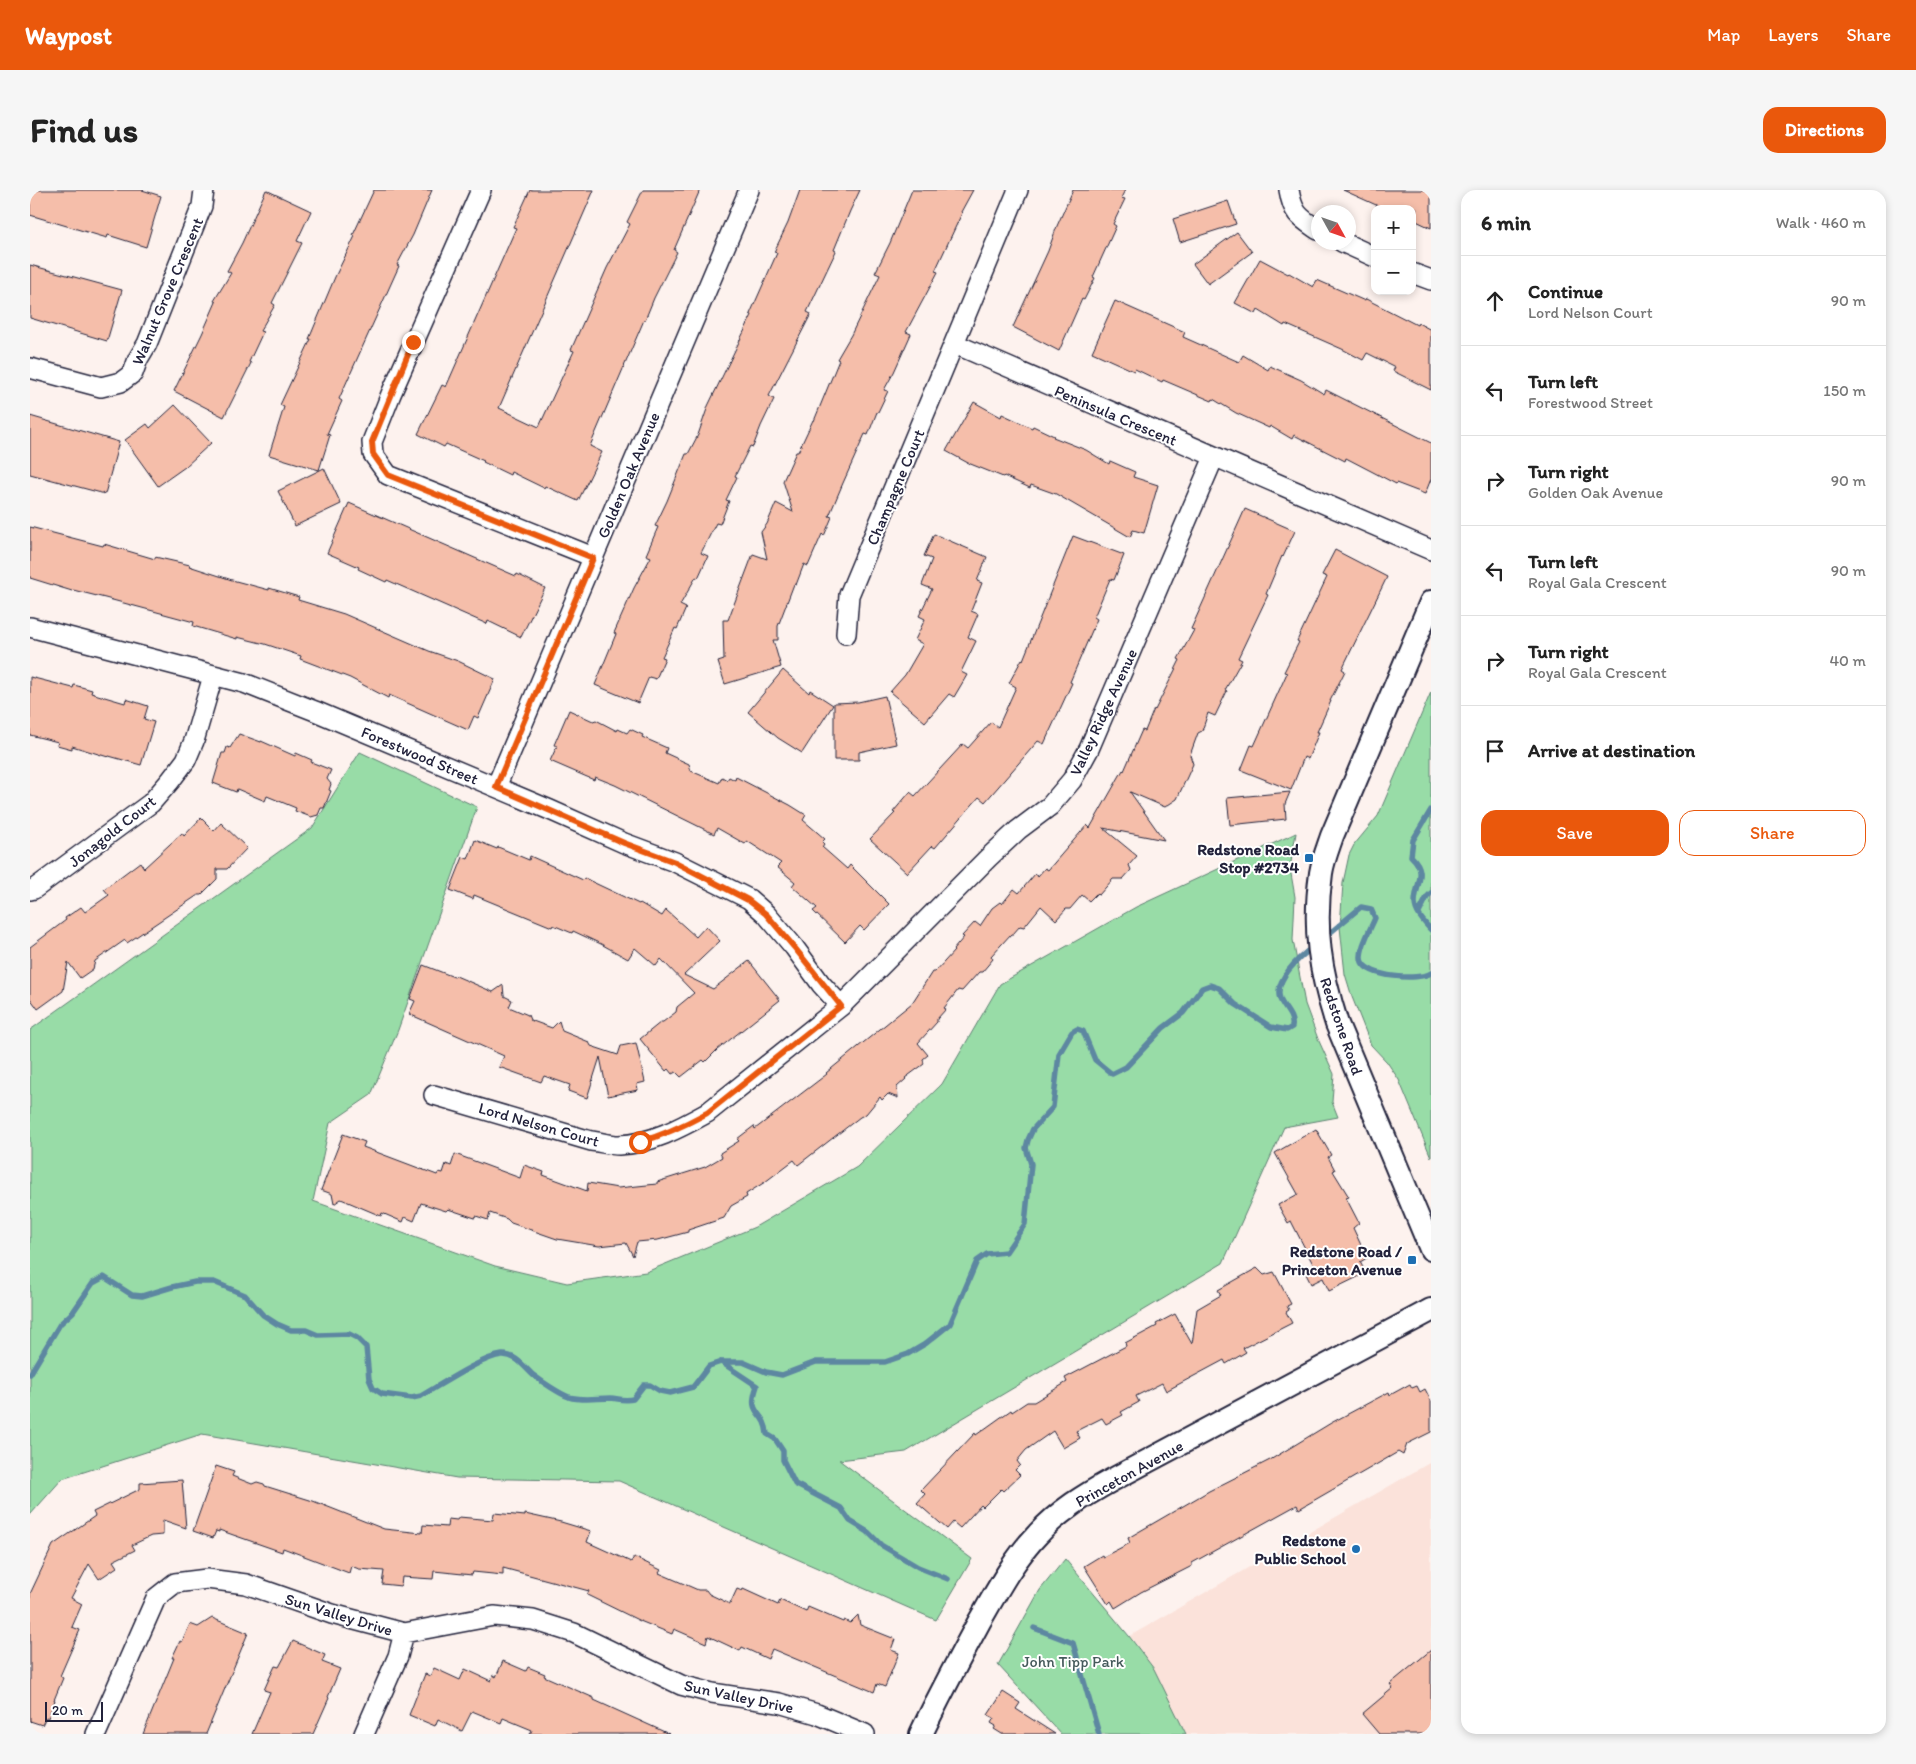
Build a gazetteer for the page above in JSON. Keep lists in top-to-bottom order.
{
  "streets": {
    "street": [
      "Walnut Grove Crescent",
      "Peninsula Crescent",
      "Golden Oak Avenue",
      "Champagne Court",
      "Valley Ridge Avenue",
      "Forestwood Street",
      "Jonagold Court",
      "Redstone Road",
      "Lord Nelson Court",
      "Princeton Avenue",
      "Sun Valley Drive"
    ]
  },
  "crossings": [
    ["Peninsula Crescent", "Champagne Court"],
    ["Peninsula Crescent", "Valley Ridge Avenue"],
    ["Golden Oak Avenue", "Forestwood Street"],
    ["Valley Ridge Avenue", "Forestwood Street"],
    ["Valley Ridge Avenue", "Lord Nelson Court"],
    ["Forestwood Street", "Jonagold Court"],
    ["Forestwood Street", "Lord Nelson Court"]
  ],
  "parks": ["John Tipp Park"],
  "places": {
    "transit": ["Redstone Road Stop #2734", "Redstone Road / Princeton Avenue"],
    "other": ["Redstone Public School"]
  },
  "scale_bar": "20 m",
  "north": "bottom right",
  "page": {
    "header": "Waypost",
    "nav": ["Map", "Layers", "Share"],
    "buttons": [
      "Directions",
      ["Save", "Share"]
    ],
    "title": "Find us",
    "heading": ["6 min", "Walk · 460 m"],
    "map_buttons": ["+", "−"],
    "list": [
      ["Continue", "Lord Nelson Court", "90 m"],
      ["Turn left", "Forestwood Street", "150 m"],
      ["Turn right", "Golden Oak Avenue", "90 m"],
      ["Turn left", "Royal Gala Crescent", "90 m"],
      ["Turn right", "Royal Gala Crescent", "40 m"],
      "Arrive at destination"
    ],
    "scale": "20 m"
  }
}
